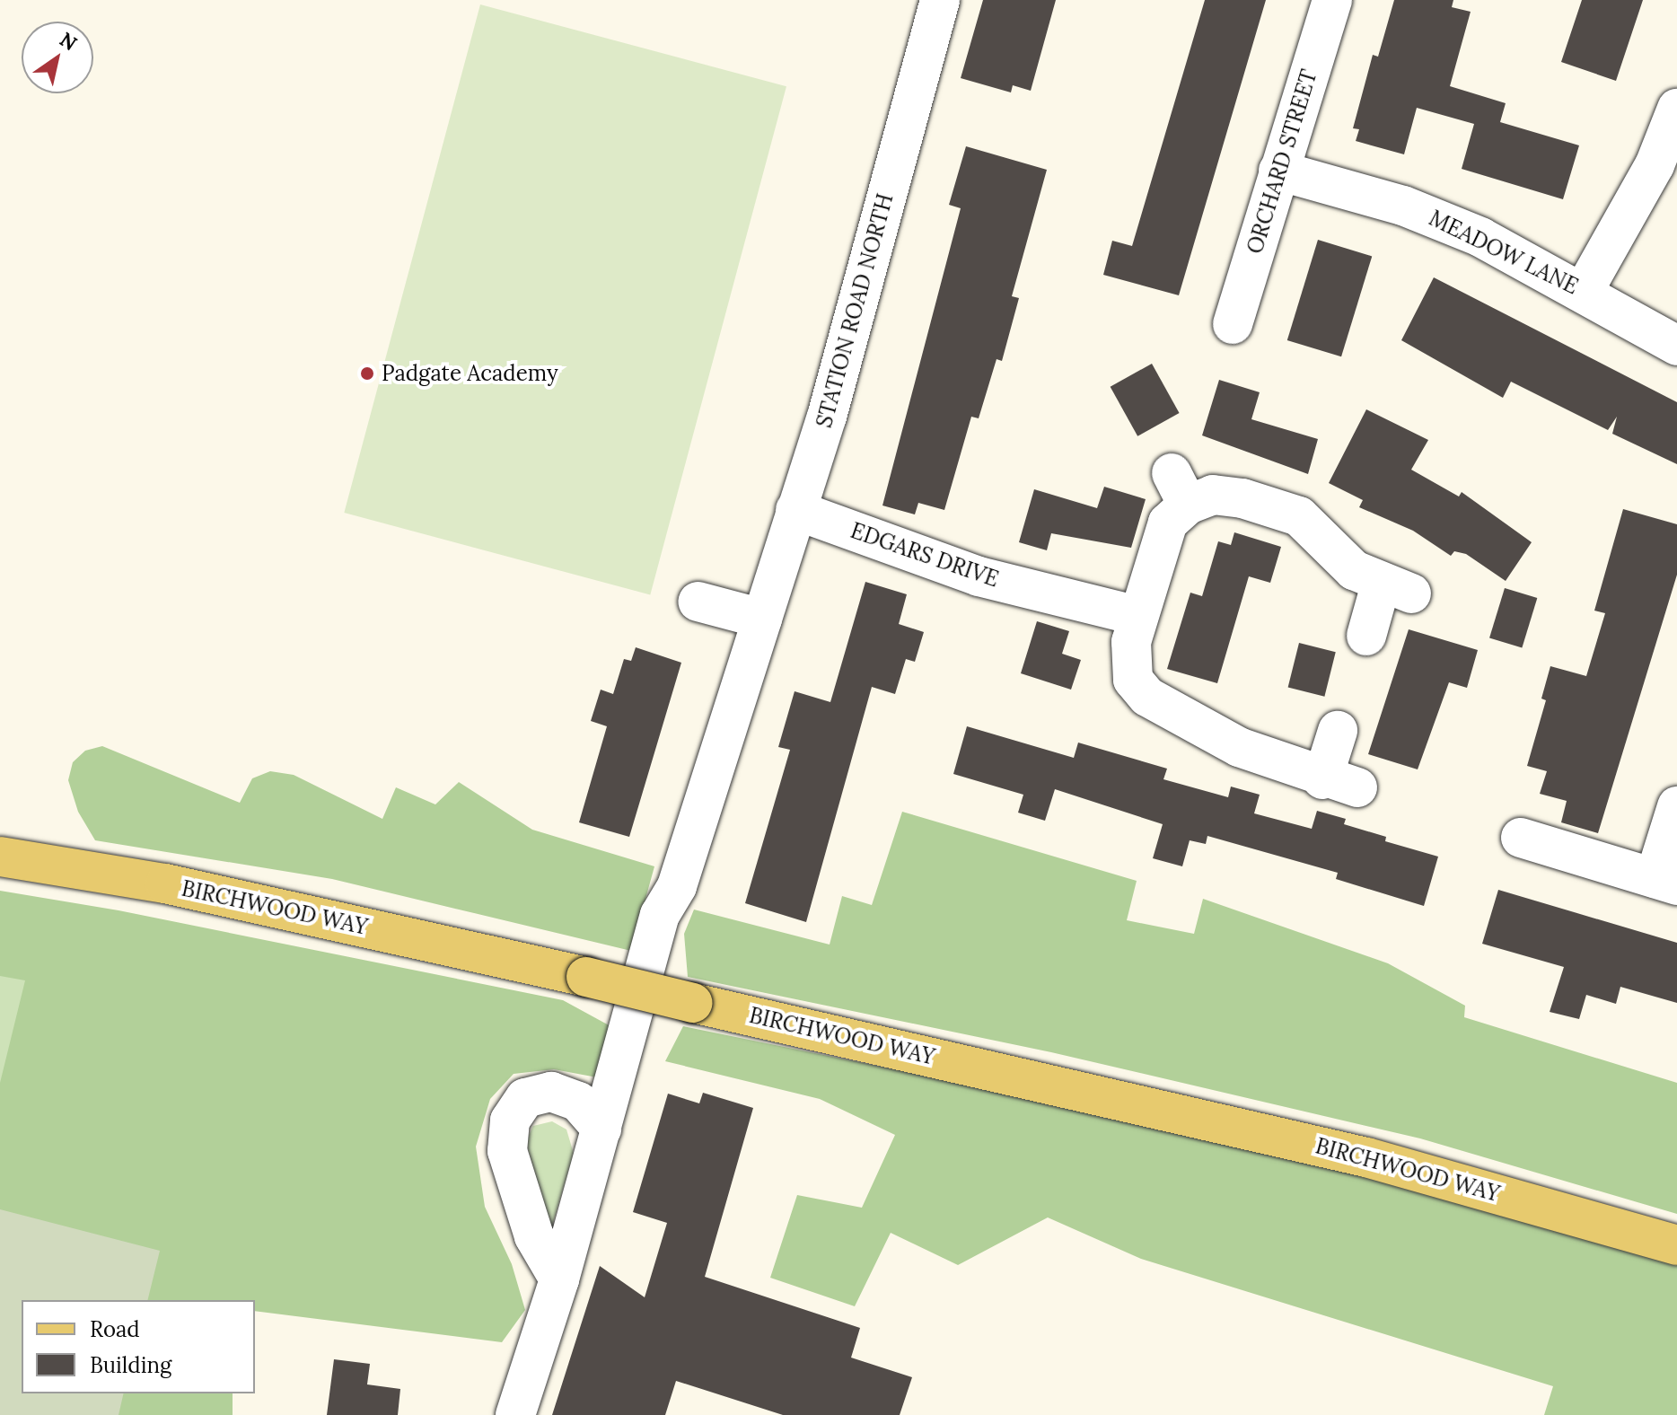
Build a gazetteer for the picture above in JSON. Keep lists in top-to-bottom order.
{
  "streets": {
    "main road": ["BIRCHWOOD WAY"],
    "street": [
      "ORCHARD STREET",
      "MEADOW LANE",
      "STATION ROAD NORTH",
      "EDGARS DRIVE"
    ]
  },
  "crossings": [
    ["ORCHARD STREET", "MEADOW LANE"],
    ["STATION ROAD NORTH", "EDGARS DRIVE"]
  ],
  "places": ["Padgate Academy"],
  "legend": ["Road", "Building"],
  "north": "top right"
}
